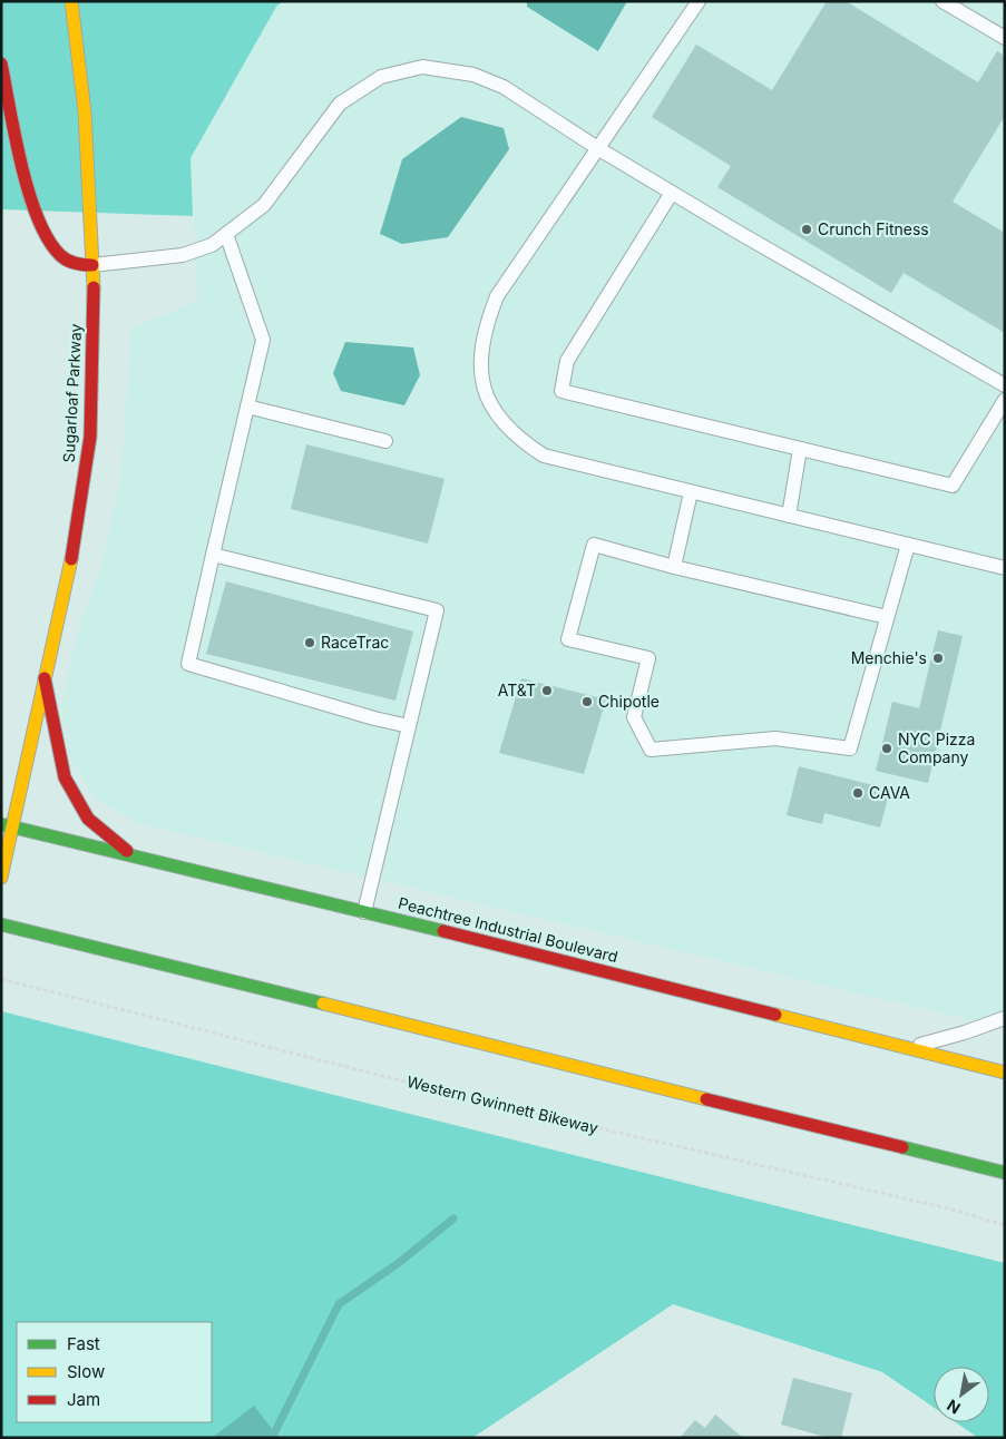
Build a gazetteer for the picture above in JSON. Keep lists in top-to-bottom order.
{
  "streets": {
    "main road": ["Sugarloaf Parkway", "Peachtree Industrial Boulevard"],
    "path": ["Western Gwinnett Bikeway"]
  },
  "crossings": [
    ["Sugarloaf Parkway", "Peachtree Industrial Boulevard"]
  ],
  "places": [
    "Crunch Fitness",
    "RaceTrac",
    "Menchie's",
    "AT&T",
    "Chipotle",
    "NYC Pizza Company",
    "CAVA"
  ],
  "legend": ["Fast", "Slow", "Jam"],
  "north": "bottom left"
}
